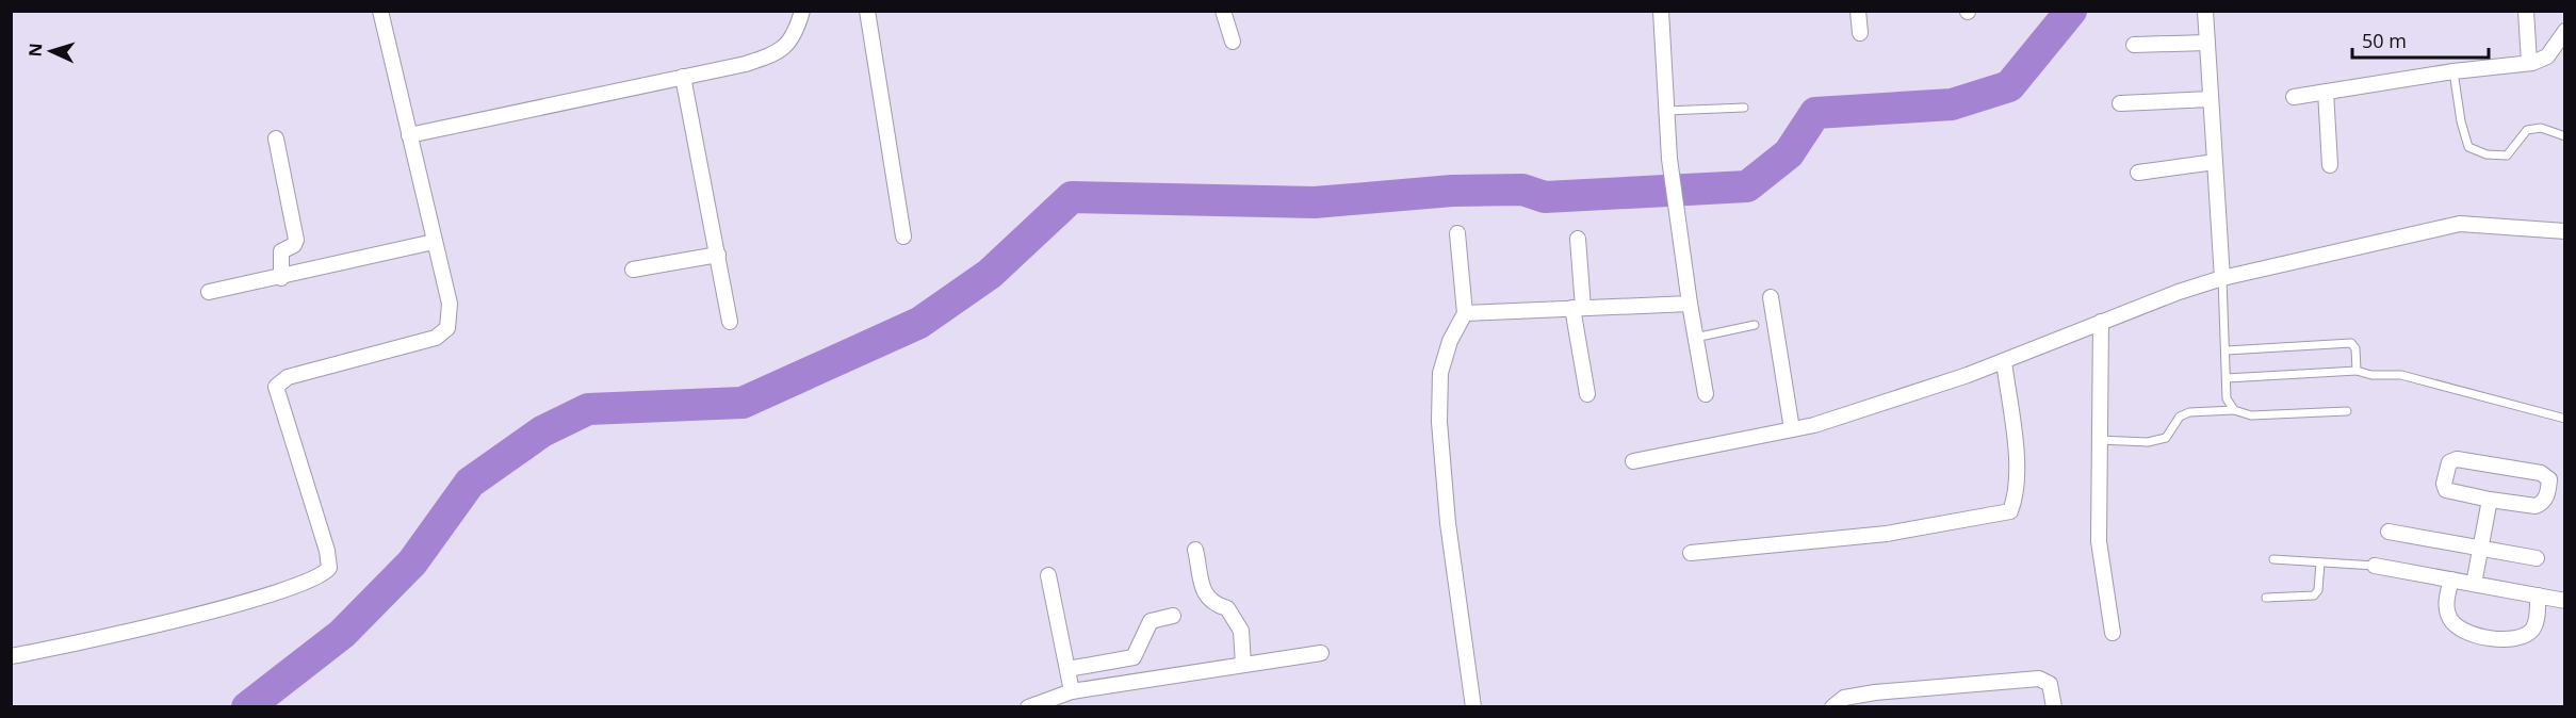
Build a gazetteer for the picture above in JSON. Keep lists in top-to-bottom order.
{
  "scale_bar": "50 m",
  "north": "left"
}
